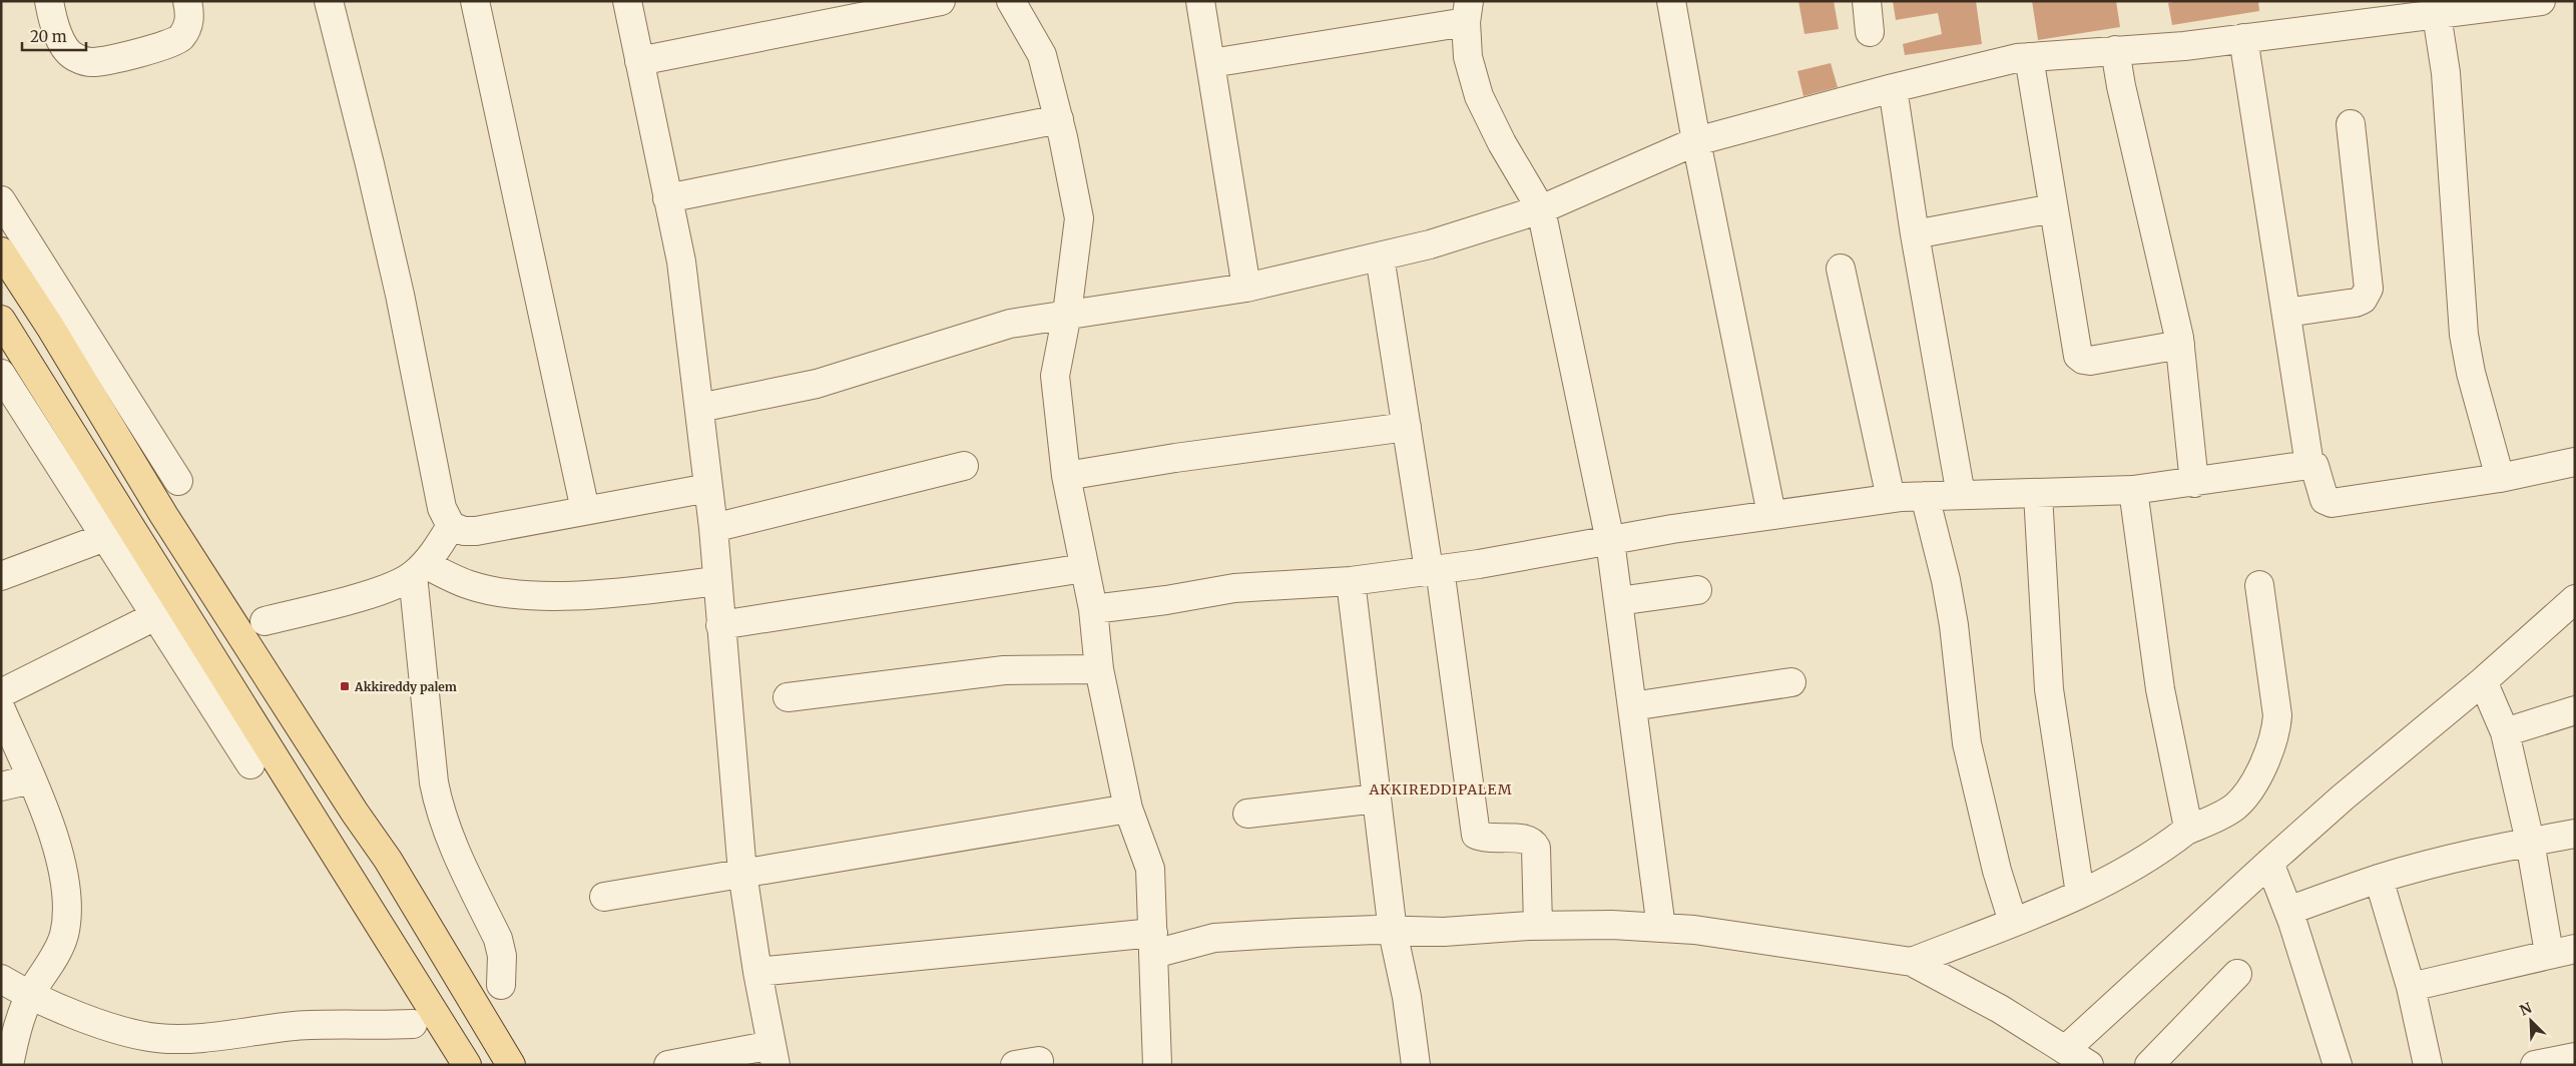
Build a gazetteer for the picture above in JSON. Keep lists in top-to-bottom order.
{
  "districts": ["AKKIREDDIPALEM"],
  "places": {
    "transit": ["Akkireddy palem"]
  },
  "scale_bar": "20 m",
  "north": "top left"
}
